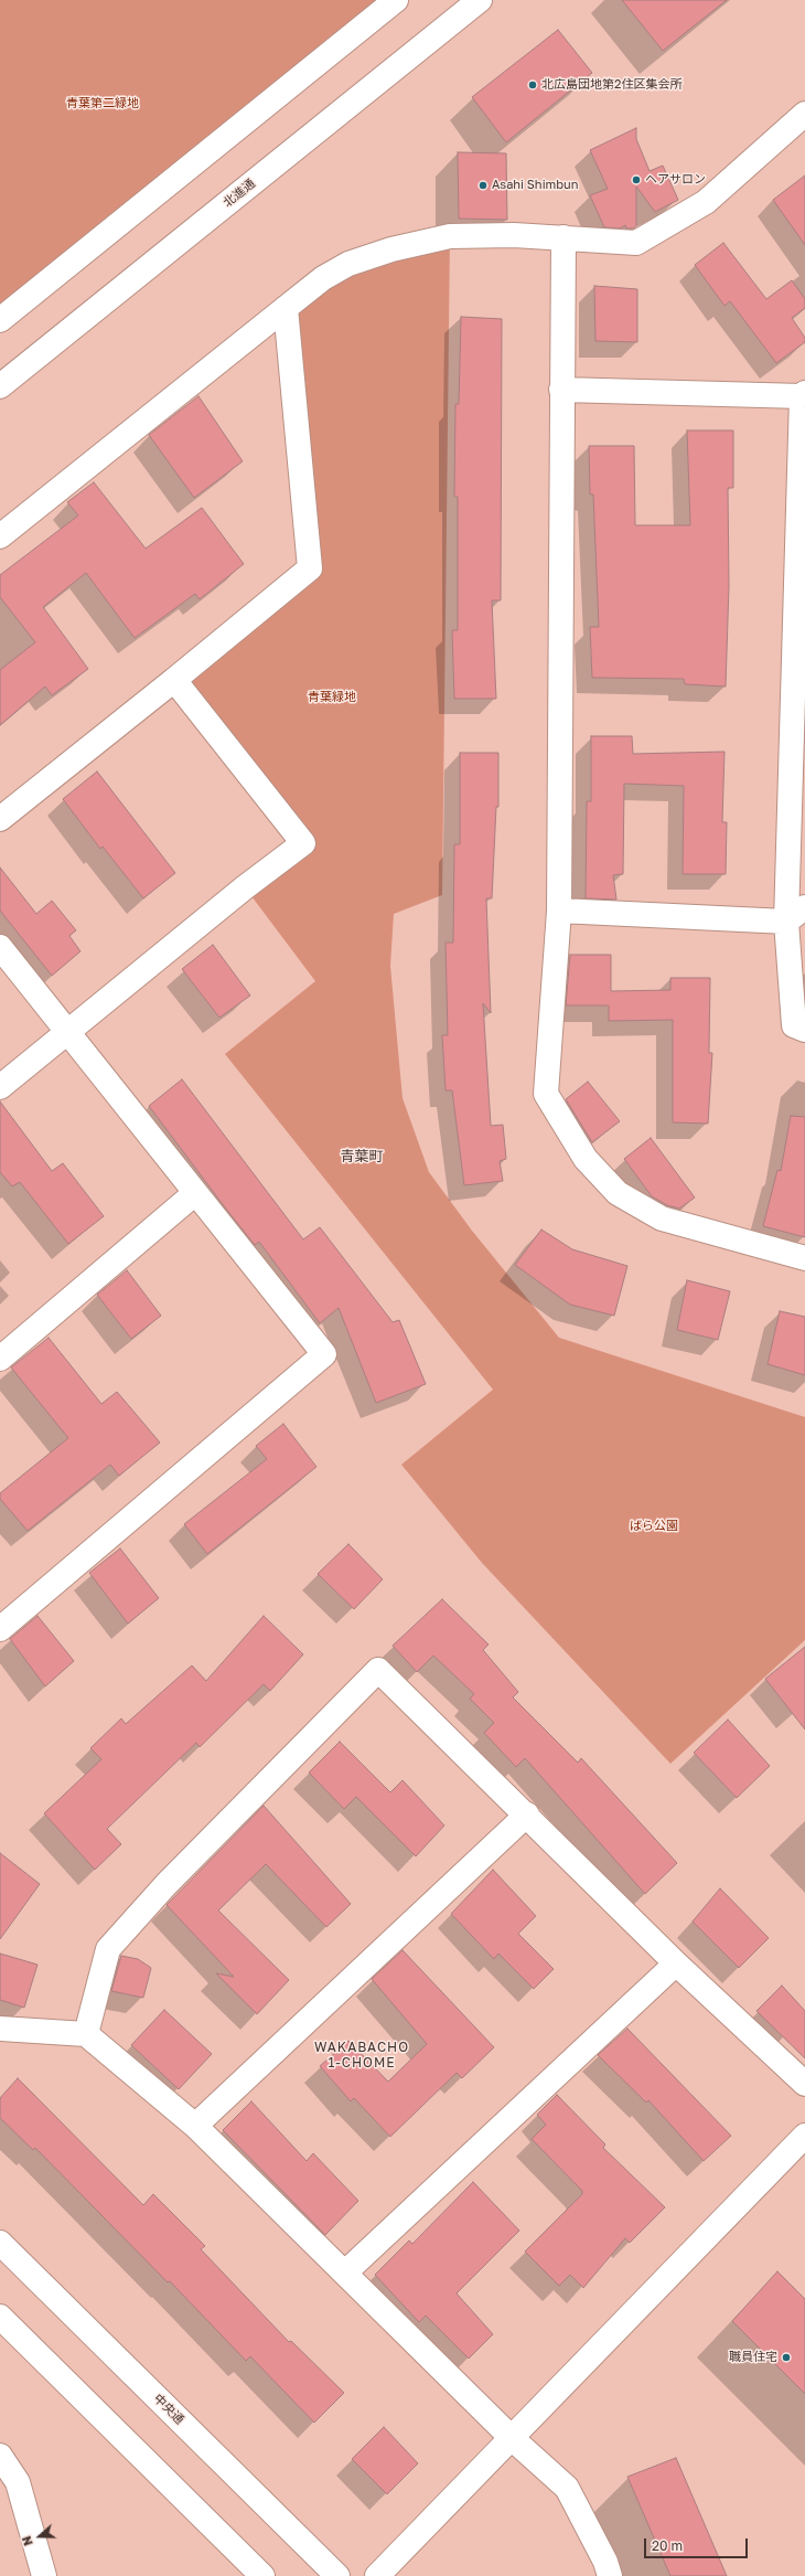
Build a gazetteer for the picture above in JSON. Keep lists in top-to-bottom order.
{
  "streets": {
    "street": ["北進通", "中央通"]
  },
  "districts": ["青葉町", "WAKABACHO 1-CHOME"],
  "parks": ["青葉第二緑地", "青葉緑地", "ばら公園"],
  "places": [
    "北広島団地第2住区集会所",
    "ヘアサロン",
    "Asahi Shimbun",
    "職員住宅"
  ],
  "scale_bar": "20 m",
  "north": "left"
}
